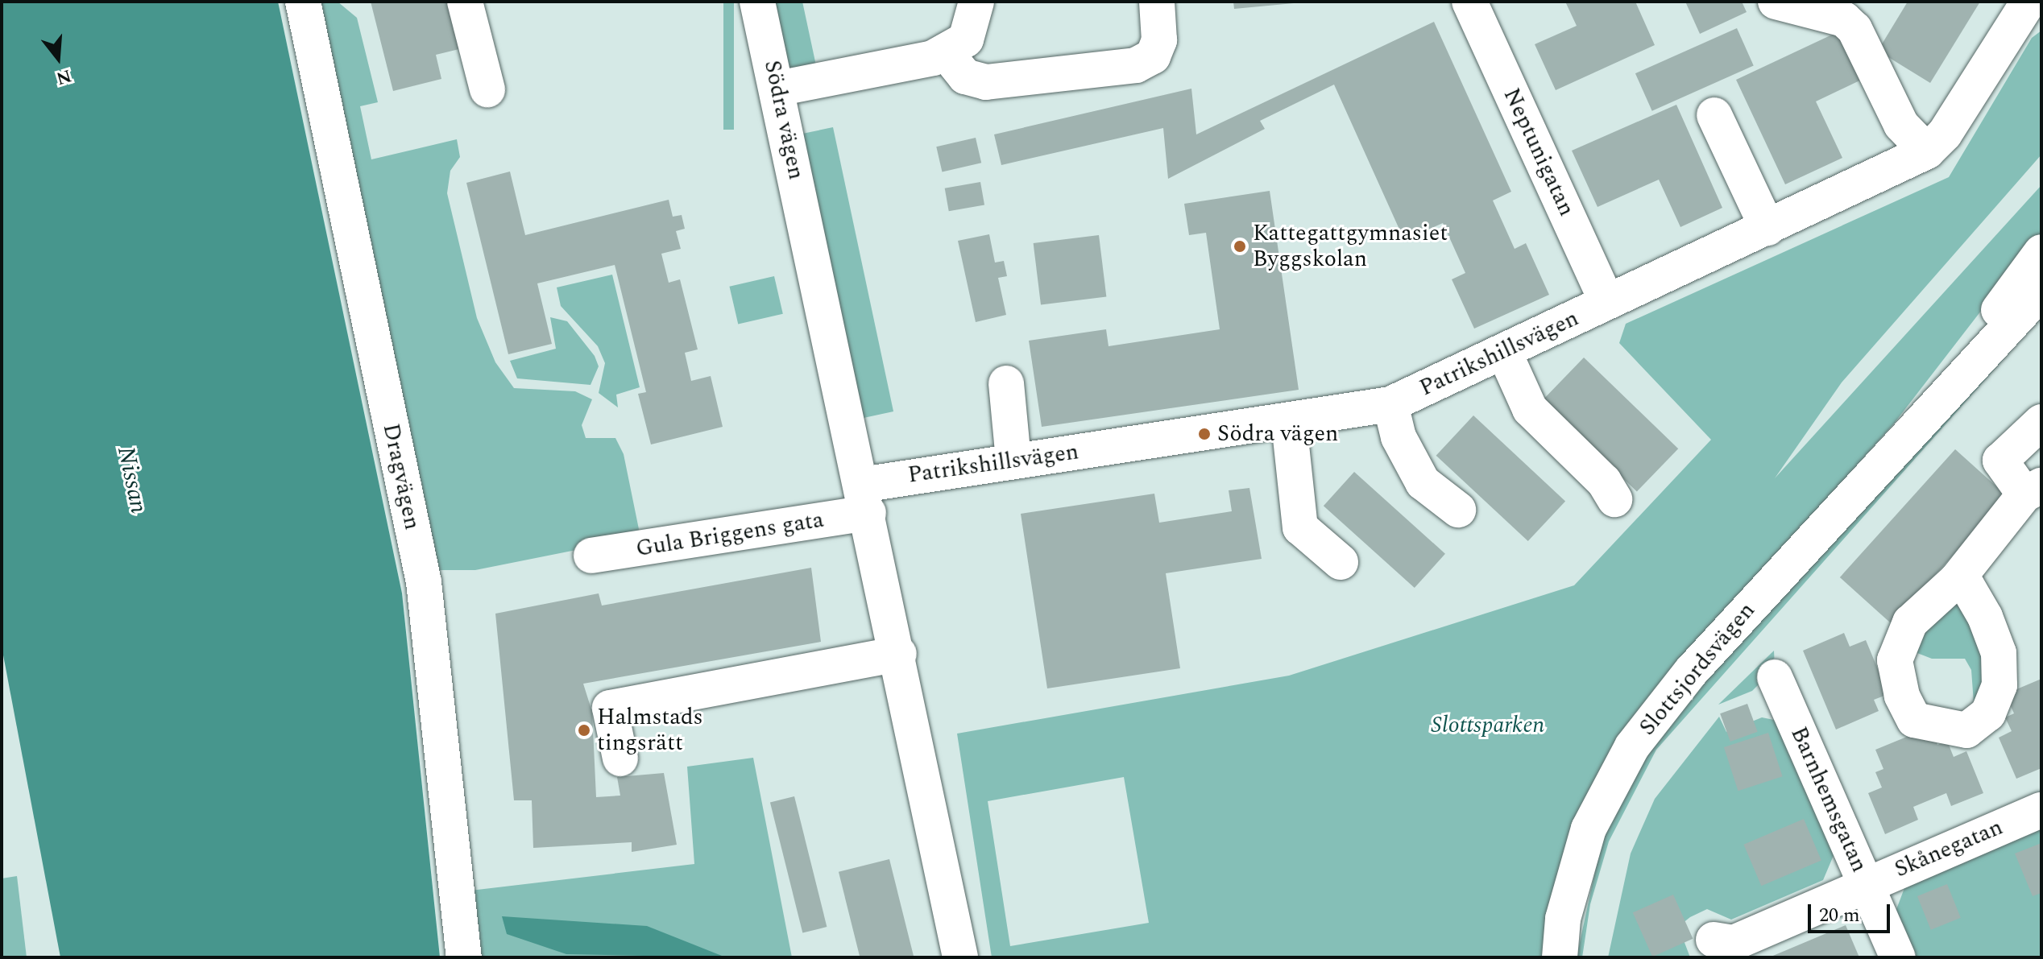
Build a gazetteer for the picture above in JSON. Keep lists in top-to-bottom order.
{
  "streets": {
    "street": [
      "Södra vägen",
      "Neptunigatan",
      "Patrikshillsvägen",
      "Dragvägen",
      "Gula Briggens gata",
      "Slottsjordsvägen",
      "Barnhemsgatan",
      "Skånegatan"
    ]
  },
  "crossings": [
    ["Södra vägen", "Patrikshillsvägen"],
    ["Södra vägen", "Gula Briggens gata"],
    ["Neptunigatan", "Patrikshillsvägen"],
    ["Patrikshillsvägen", "Gula Briggens gata"],
    ["Barnhemsgatan", "Skånegatan"]
  ],
  "water": ["Nissan"],
  "parks": ["Slottsparken"],
  "places": ["Kattegattgymnasiet Byggskolan", "Södra vägen", "Halmstads tingsrätt"],
  "scale_bar": "20 m",
  "north": "bottom"
}
